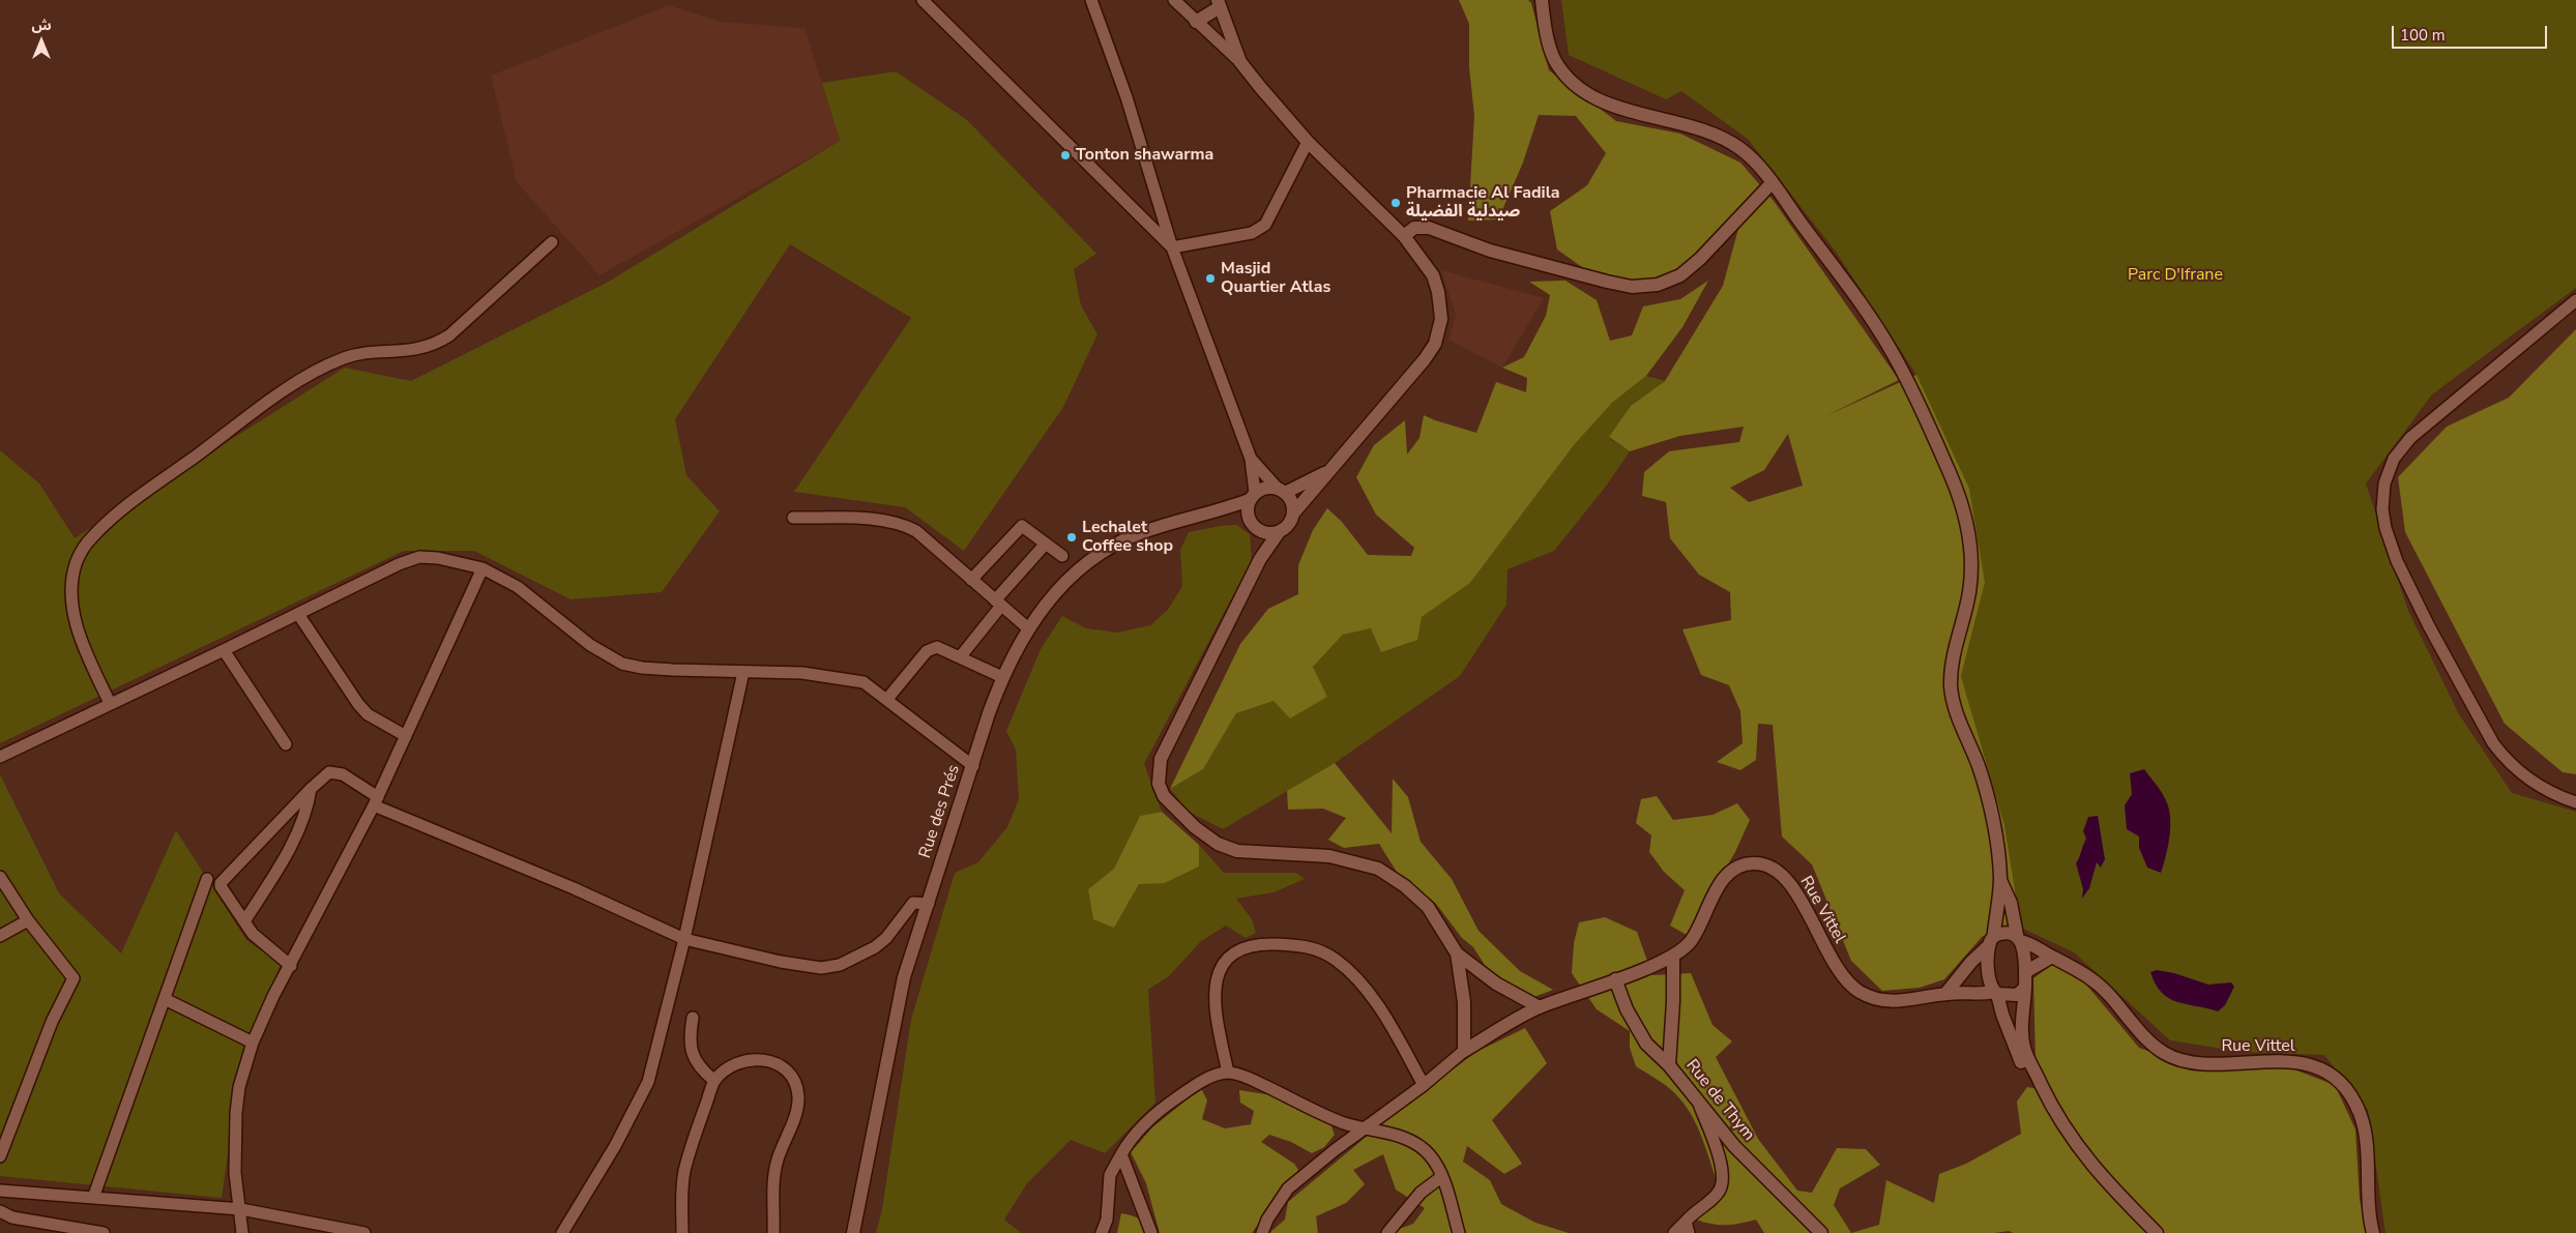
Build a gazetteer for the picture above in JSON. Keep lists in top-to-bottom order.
{
  "streets": {
    "street": ["Rue des Prés", "Rue Vittel", "Rue de Thym"]
  },
  "crossings": [
    ["Rue Vittel", "Rue de Thym"]
  ],
  "parks": ["Parc D'Ifrane"],
  "places": [
    "Tonton shawarma",
    "Pharmacie Al Fadila صيدلية الفضيلة",
    "Masjid Quartier Atlas",
    "Lechalet Coffee shop"
  ],
  "scale_bar": "100 m",
  "north": "top"
}
